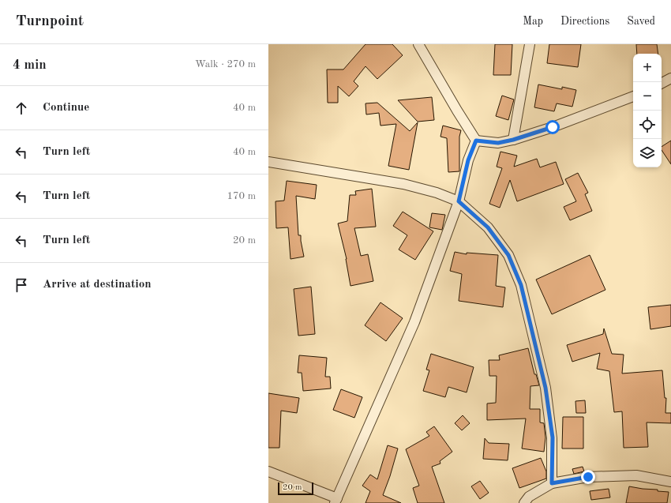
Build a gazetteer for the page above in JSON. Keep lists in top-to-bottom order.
{
  "scale_bar": "20 m",
  "page": {
    "header": "Turnpoint",
    "nav": ["Map", "Directions", "Saved"],
    "heading": ["4 min", "Walk · 270 m"],
    "map_buttons": ["+", "−"],
    "list": [
      ["Continue", "40 m"],
      ["Turn left", "40 m"],
      ["Turn left", "170 m"],
      ["Turn left", "20 m"],
      "Arrive at destination"
    ],
    "scale": "20 m"
  }
}
